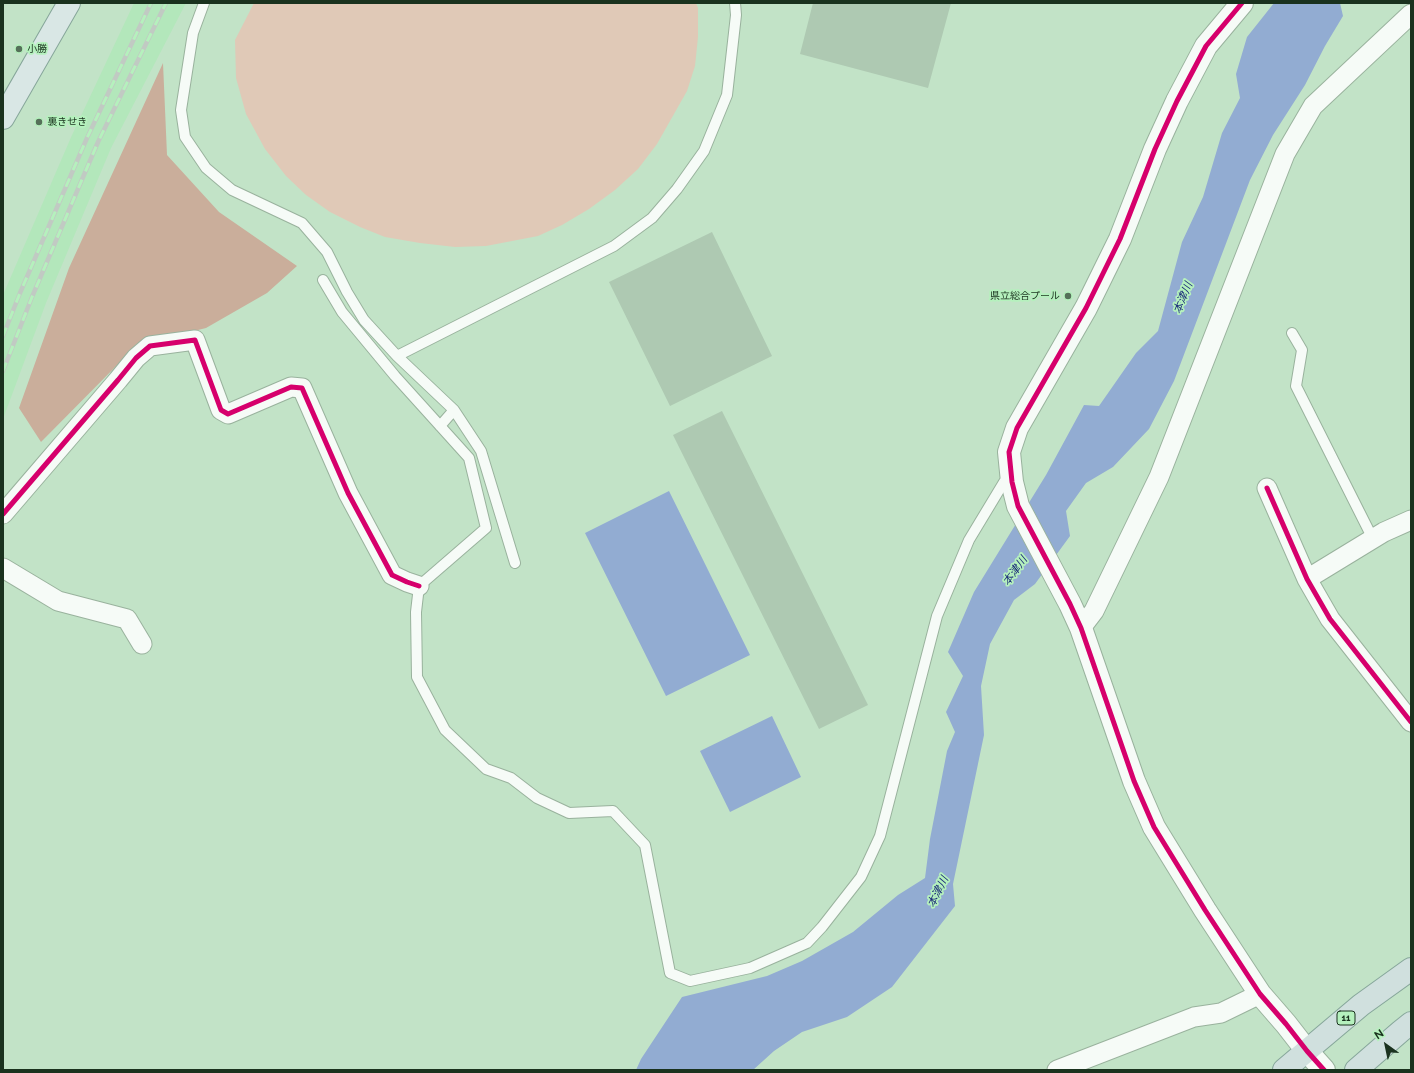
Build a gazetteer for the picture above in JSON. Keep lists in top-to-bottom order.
{
  "streets": {
    "highway": ["11"]
  },
  "water": ["本津川"],
  "places": ["小勝", "裏きせき", "県立総合プール"],
  "north": "top left"
}
